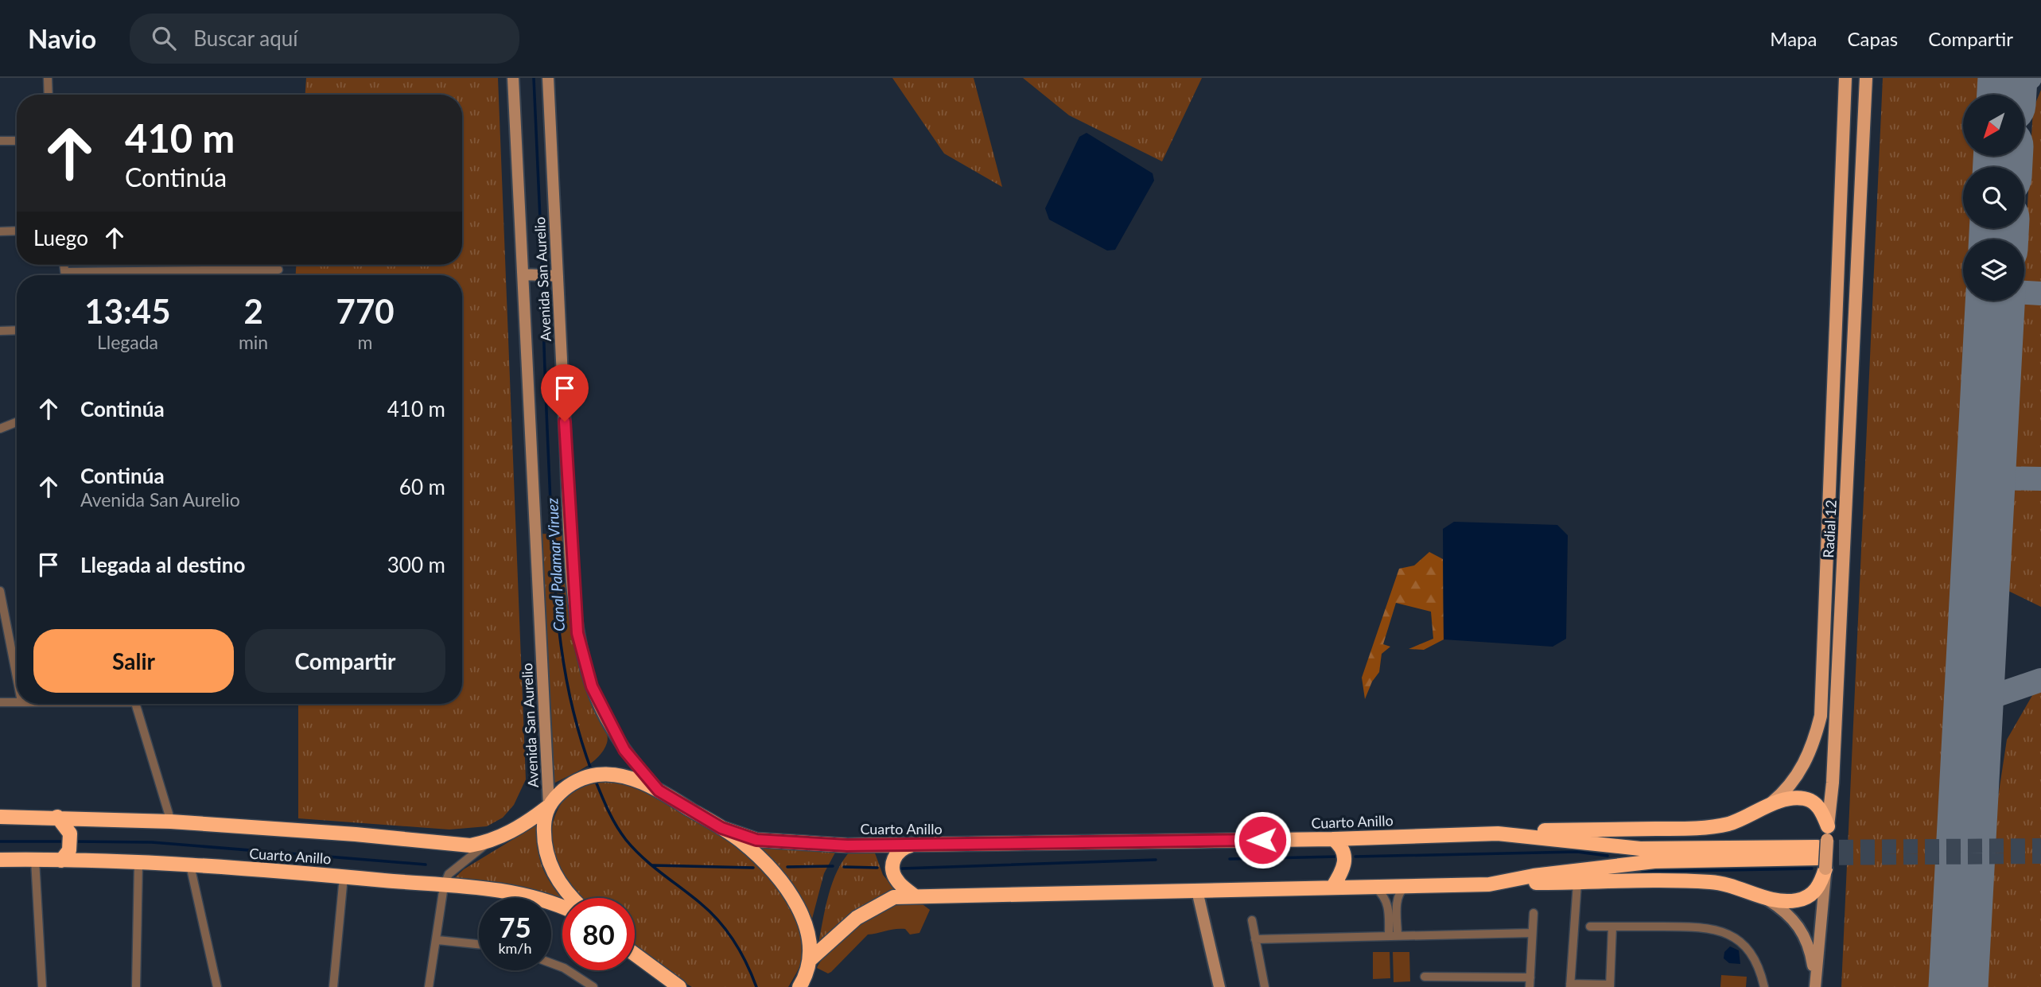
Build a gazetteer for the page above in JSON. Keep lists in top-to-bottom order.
{
  "streets": {
    "highway": ["Cuarto Anillo"],
    "main road": ["Avenida San Aurelio", "Radial 12"]
  },
  "crossings": [
    ["Avenida San Aurelio", "Cuarto Anillo"],
    ["Radial 12", "Cuarto Anillo"]
  ],
  "water": ["Canal Palamar Viruez"],
  "north": "bottom left",
  "page": {
    "header": "Navio",
    "search": "Buscar aquí",
    "nav": ["Mapa", "Capas", "Compartir"],
    "turn": ["410 m", "Continúa"],
    "then": "Luego",
    "eta": [
      "13:45",
      "Llegada",
      "2",
      "min",
      "770",
      "m"
    ],
    "list": [
      {
        "name": "Continúa",
        "value": "410 m"
      },
      {
        "name": "Continúa",
        "note": "Avenida San Aurelio",
        "value": "60 m"
      },
      {
        "name": "Llegada al destino",
        "value": "300 m"
      }
    ],
    "buttons": ["Salir", "Compartir"],
    "speed": "75 km/h",
    "limit": "80"
  }
}
